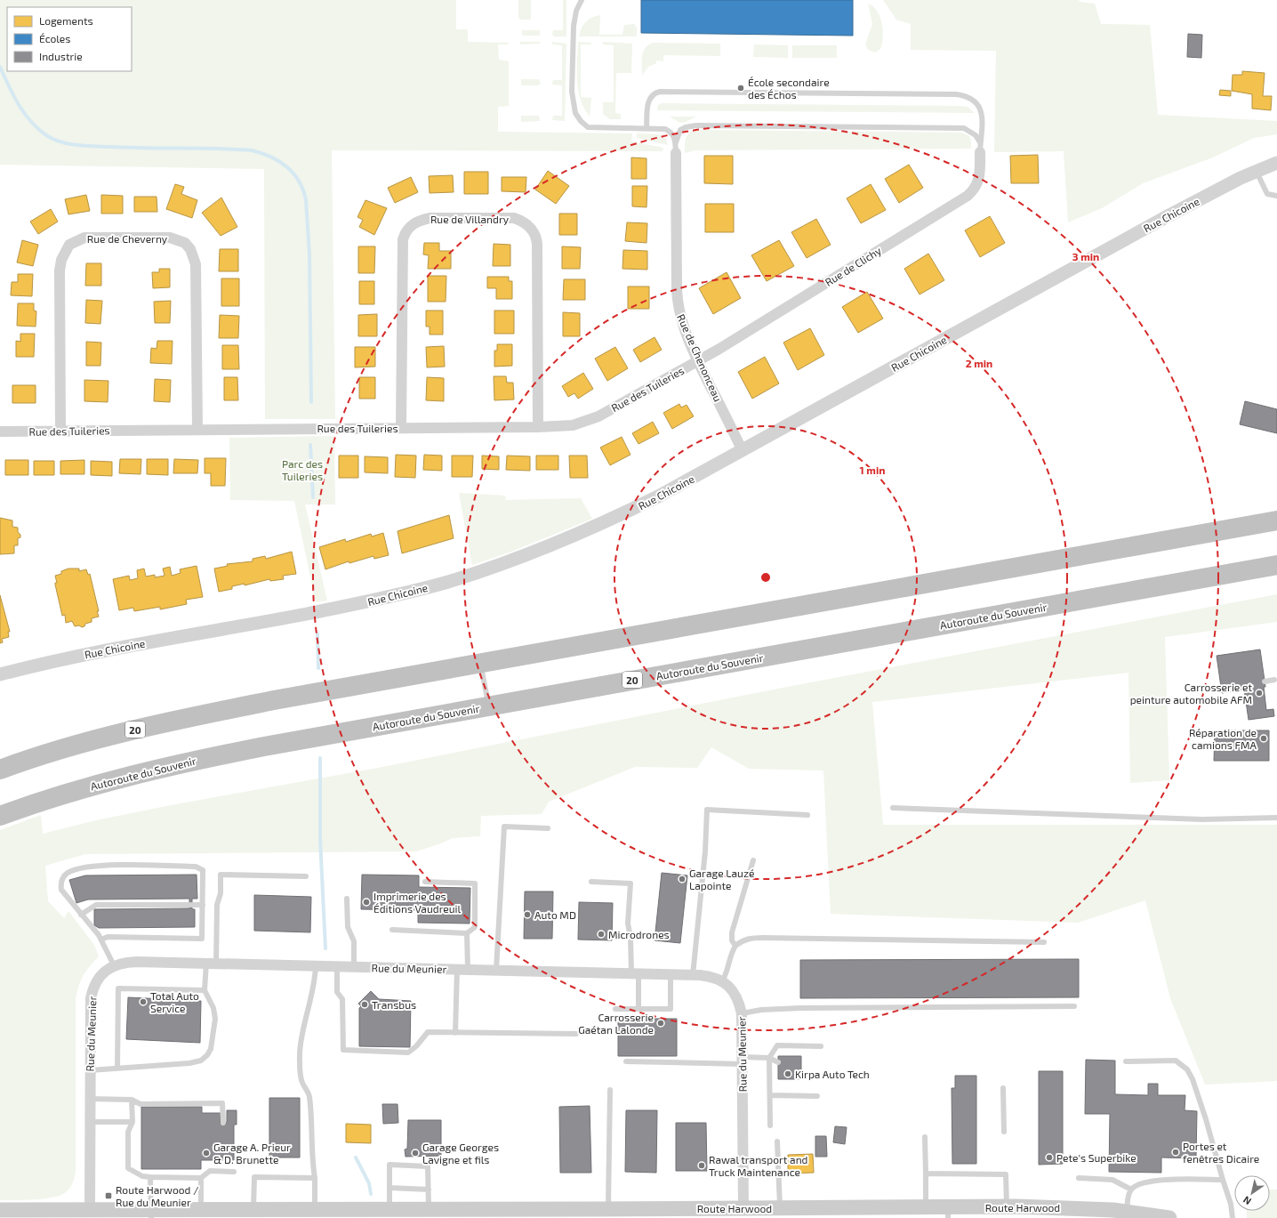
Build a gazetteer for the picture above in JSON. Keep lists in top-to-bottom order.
{
  "streets": {
    "highway": ["Autoroute du Souvenir", "20"],
    "main road": ["Route Harwood"],
    "street": [
      "Rue Chicoine",
      "Rue de Villandry",
      "Rue de Cheverny",
      "Rue de Clichy",
      "Rue de Chenonceau",
      "Rue des Tuileries",
      "Rue du Meunier"
    ]
  },
  "crossings": [
    ["Rue Chicoine", "Rue de Chenonceau"],
    ["Rue de Villandry", "Rue des Tuileries"],
    ["Rue de Cheverny", "Rue des Tuileries"],
    ["Rue de Clichy", "Rue de Chenonceau"],
    ["Rue de Clichy", "Rue des Tuileries"],
    ["Rue de Chenonceau", "Rue des Tuileries"],
    ["Rue du Meunier", "Route Harwood"]
  ],
  "parks": ["Parc des Tuileries"],
  "places": {
    "other": [
      "École secondaire des Échos",
      "Carrosserie et peinture automobile AFM",
      "Réparation de camions FMA",
      "Garage Lauzé Lapointe",
      "Imprimerie des Éditions Vaudreuil",
      "Auto MD",
      "Microdrones",
      "Total Auto Service",
      "Transbus",
      "Carrosserie Gaétan Lalonde",
      "Kirpa Auto Tech",
      "Portes et fenêtres Dicaire",
      "Garage A. Prieur & D. Brunette",
      "Garage Georges Lavigne et fils",
      "Pete's Superbike",
      "Rawal transport and Truck Maintenance"
    ],
    "transit": ["Route Harwood / Rue du Meunier"]
  },
  "legend": ["Logements", "Écoles", "Industrie"],
  "north": "bottom left",
  "rings": ["3 min", "2 min", "1 min"]
}
